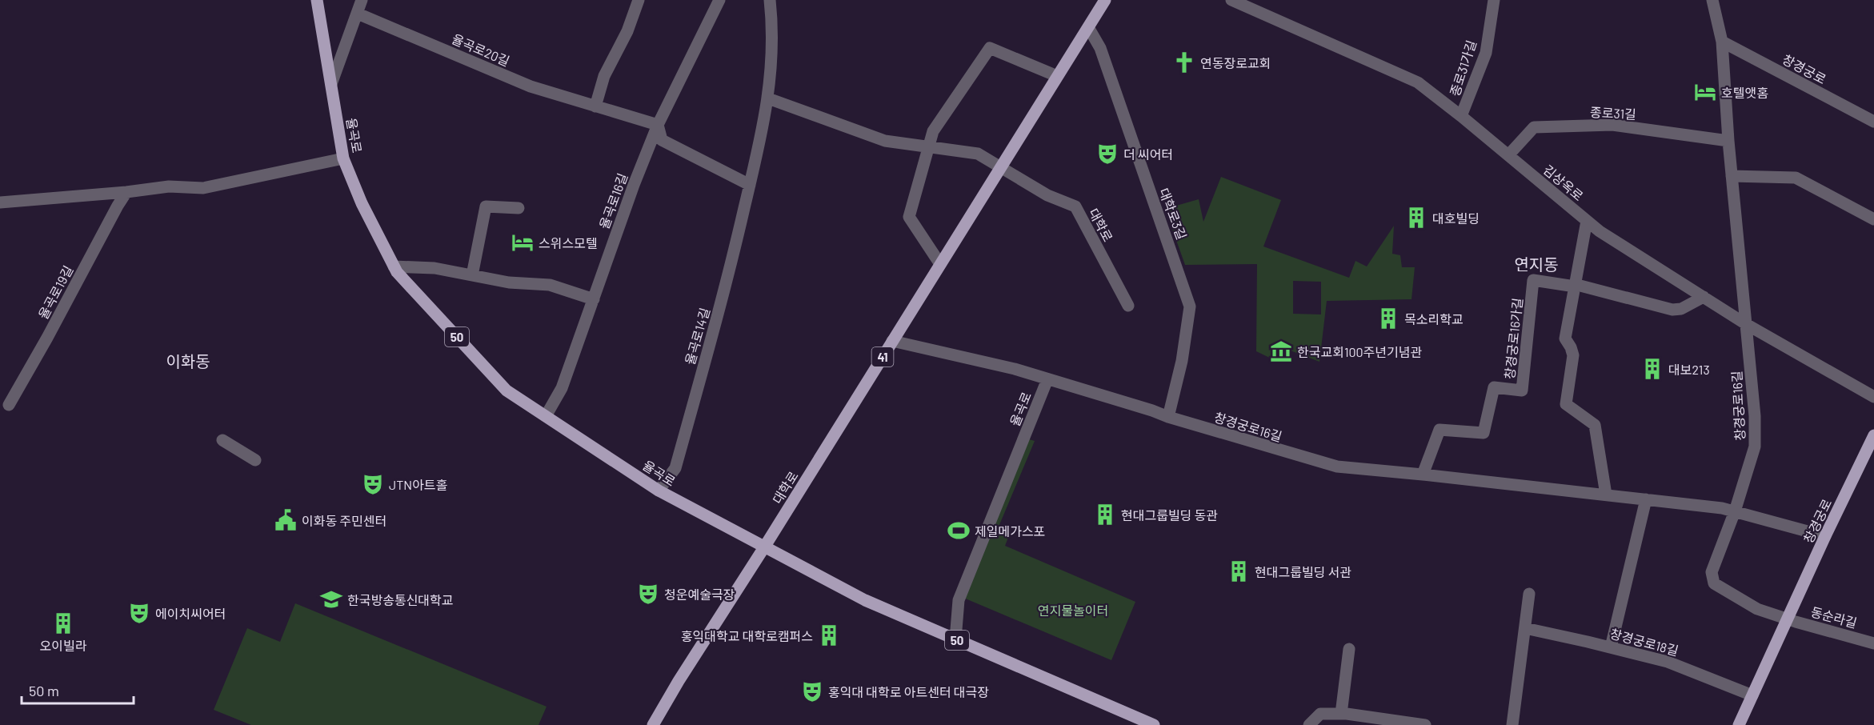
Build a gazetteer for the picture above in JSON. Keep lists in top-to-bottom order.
{
  "streets": {
    "main road": [
      "창경궁로",
      "율곡로",
      "대학로",
      "50",
      "41"
    ],
    "street": [
      "율곡로20길",
      "종로31가길",
      "종로31길",
      "김상옥로",
      "율곡로16길",
      "대학로3길",
      "율곡로19길",
      "율곡로14길",
      "창경궁로16가길",
      "창경궁로16길",
      "동순라길",
      "창경궁로18길"
    ]
  },
  "crossings": [
    ["율곡로20길", "율곡로16길"],
    ["종로31가길", "김상옥로"],
    ["창경궁로", "창경궁로16길"],
    ["창경궁로", "동순라길"],
    ["창경궁로", "창경궁로18길"],
    ["종로31길", "김상옥로"],
    ["율곡로", "율곡로16길"],
    ["율곡로", "대학로"],
    ["율곡로", "율곡로14길"],
    ["율곡로", "창경궁로16길"],
    ["김상옥로", "창경궁로16가길"],
    ["김상옥로", "창경궁로16길"],
    ["대학로3길", "대학로"],
    ["대학로3길", "창경궁로16길"],
    ["대학로", "율곡로14길"],
    ["대학로", "창경궁로16길"],
    ["창경궁로16가길", "창경궁로16길"]
  ],
  "districts": ["연지동", "이화동"],
  "parks": ["연지물놀이터"],
  "places": {
    "church": ["연동장로교회"],
    "hotel": ["호텔앳홈", "스위스모텔"],
    "theatre": [
      "더 씨어터",
      "JTN아트홀",
      "청운예술극장",
      "에이치씨어터",
      "홍익대 대학로 아트센터 대극장"
    ],
    "building": [
      "대호빌딩",
      "목소리학교",
      "대보213",
      "현대그룹빌딩 동관",
      "현대그룹빌딩 서관",
      "오이빌라",
      "홍익대학교 대학로캠퍼스"
    ],
    "museum": ["한국교회100주년기념관"],
    "public building": ["이화동 주민센터"],
    "sports": ["제일메가스포"],
    "school or university": ["한국방송통신대학교"]
  },
  "scale_bar": "50 m"
}
